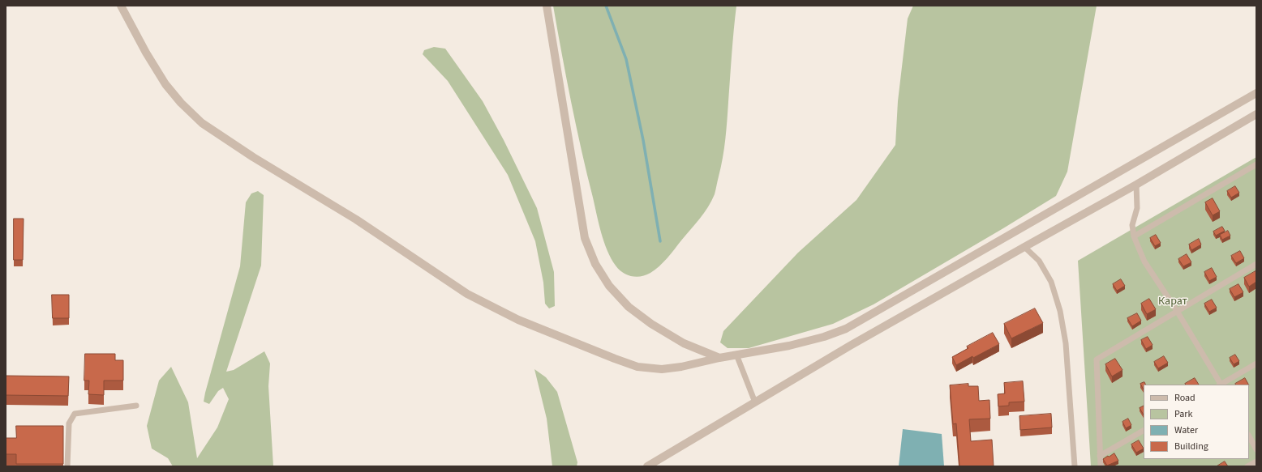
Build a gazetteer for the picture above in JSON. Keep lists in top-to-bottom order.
{
  "parks": ["Карат"],
  "legend": [
    "Road",
    "Park",
    "Water",
    "Building"
  ]
}
